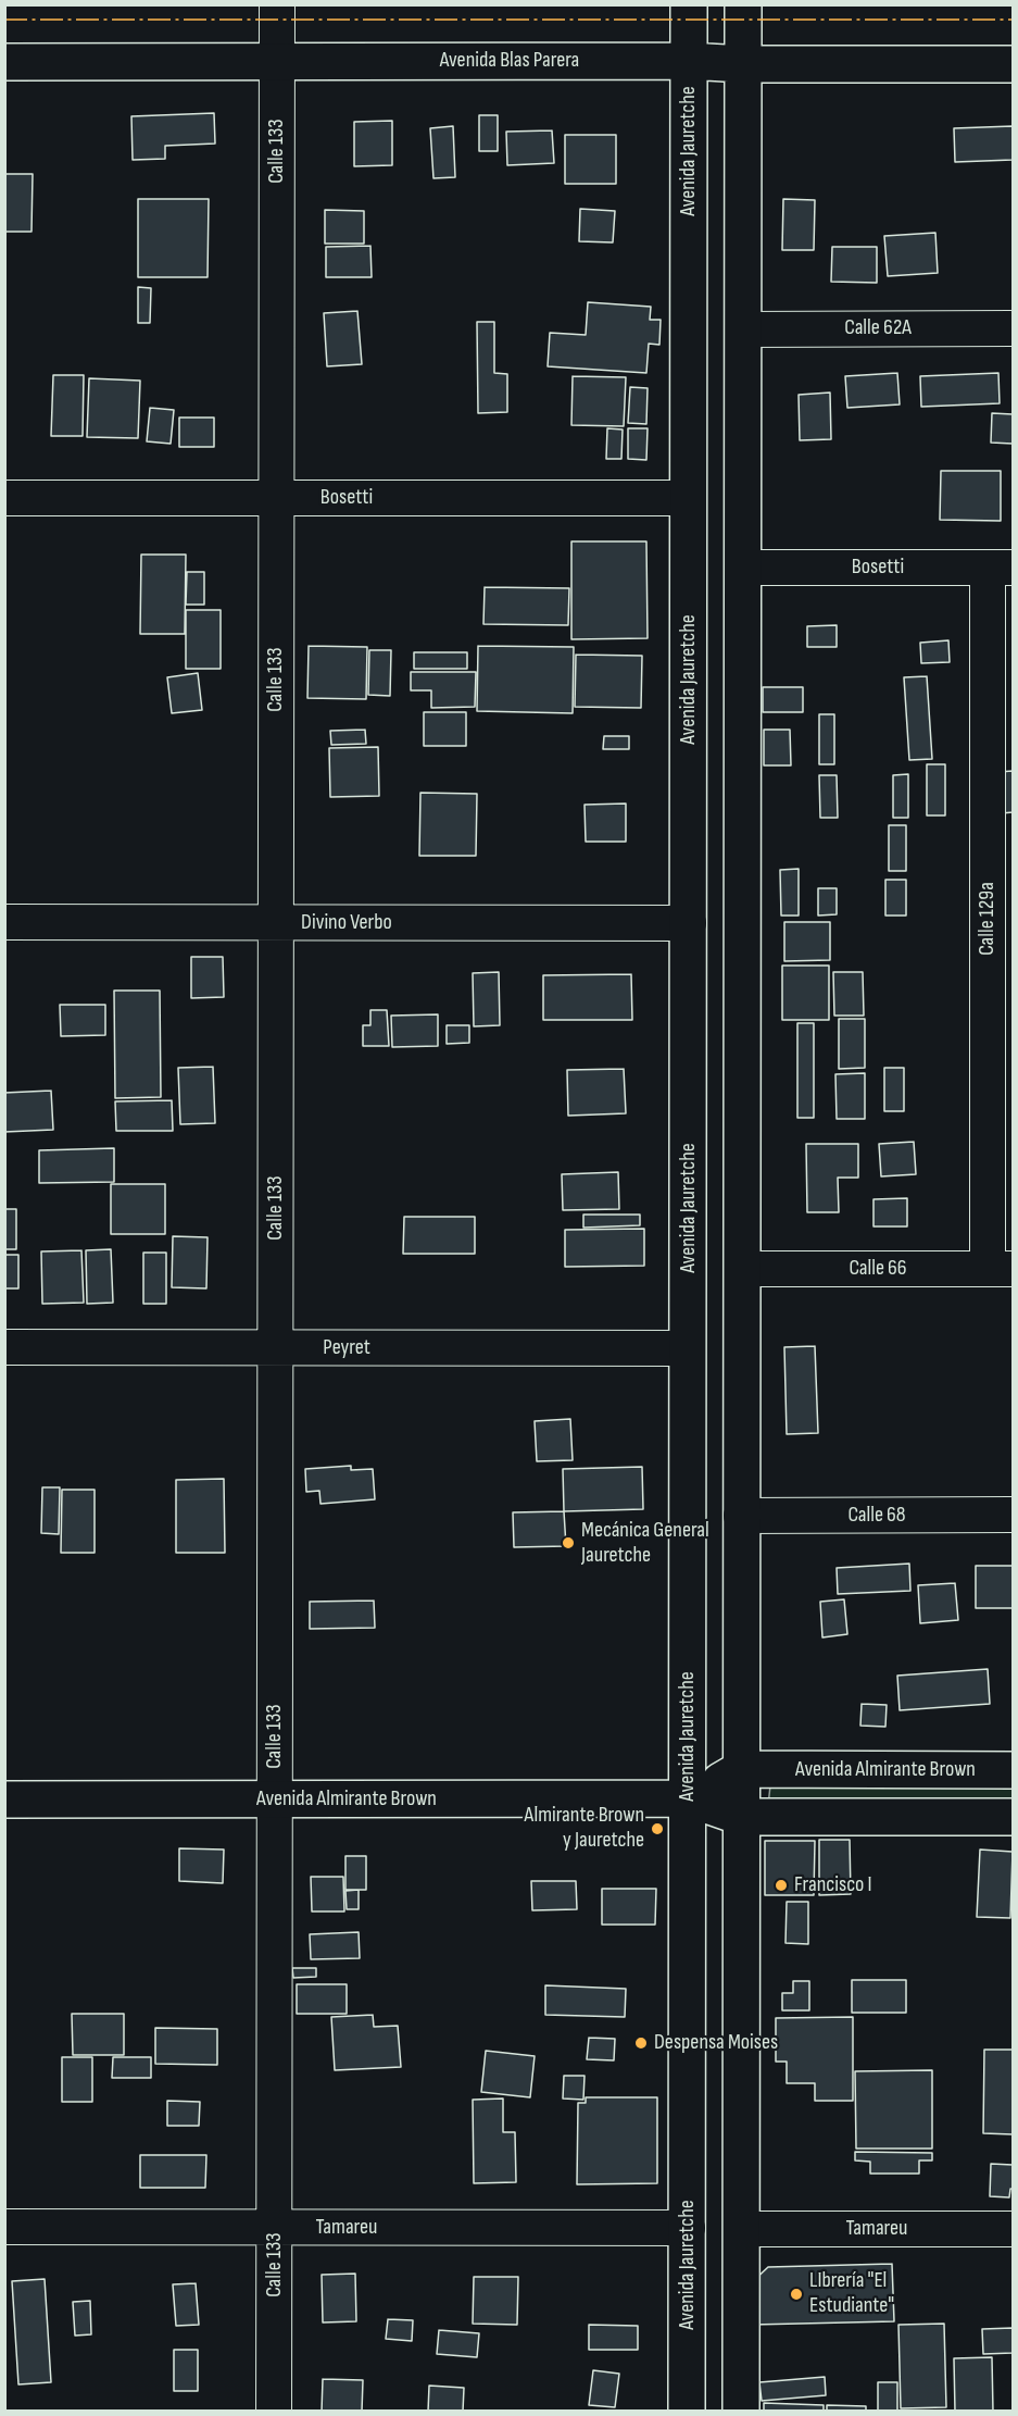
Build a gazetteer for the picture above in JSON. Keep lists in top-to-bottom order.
{
  "streets": {
    "main road": ["Avenida Blas Parera", "Avenida Jauretche", "Avenida Almirante Brown"],
    "street": [
      "Calle 133",
      "Calle 62A",
      "Bosetti",
      "Calle 129a",
      "Divino Verbo",
      "Calle 66",
      "Peyret",
      "Calle 68",
      "Tamareu"
    ]
  },
  "crossings": [
    ["Avenida Blas Parera", "Calle 133"],
    ["Avenida Blas Parera", "Avenida Jauretche"],
    ["Calle 133", "Bosetti"],
    ["Calle 133", "Divino Verbo"],
    ["Calle 133", "Peyret"],
    ["Calle 133", "Avenida Almirante Brown"],
    ["Calle 133", "Tamareu"],
    ["Avenida Jauretche", "Bosetti"],
    ["Avenida Jauretche", "Divino Verbo"],
    ["Avenida Jauretche", "Peyret"],
    ["Avenida Jauretche", "Avenida Almirante Brown"],
    ["Avenida Jauretche", "Tamareu"],
    ["Bosetti", "Calle 129a"],
    ["Calle 129a", "Calle 66"]
  ],
  "places": [
    "Mecánica General Jauretche",
    "Almirante Brown y Jauretche",
    "Francisco I",
    "Despensa Moises",
    "LIbrería \"El Estudiante\""
  ]
}
